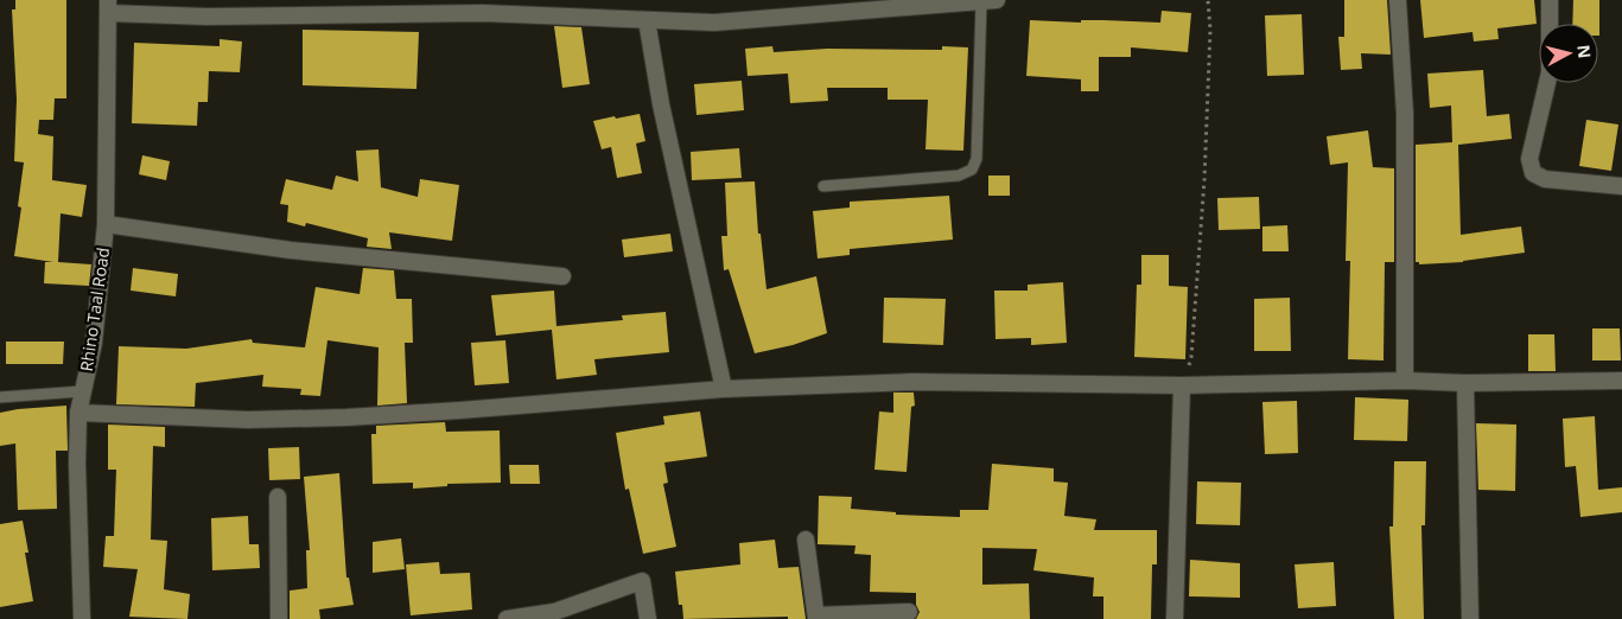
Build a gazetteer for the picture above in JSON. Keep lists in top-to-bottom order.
{
  "streets": {
    "street": ["Rhino Taal Road"]
  },
  "north": "right"
}
